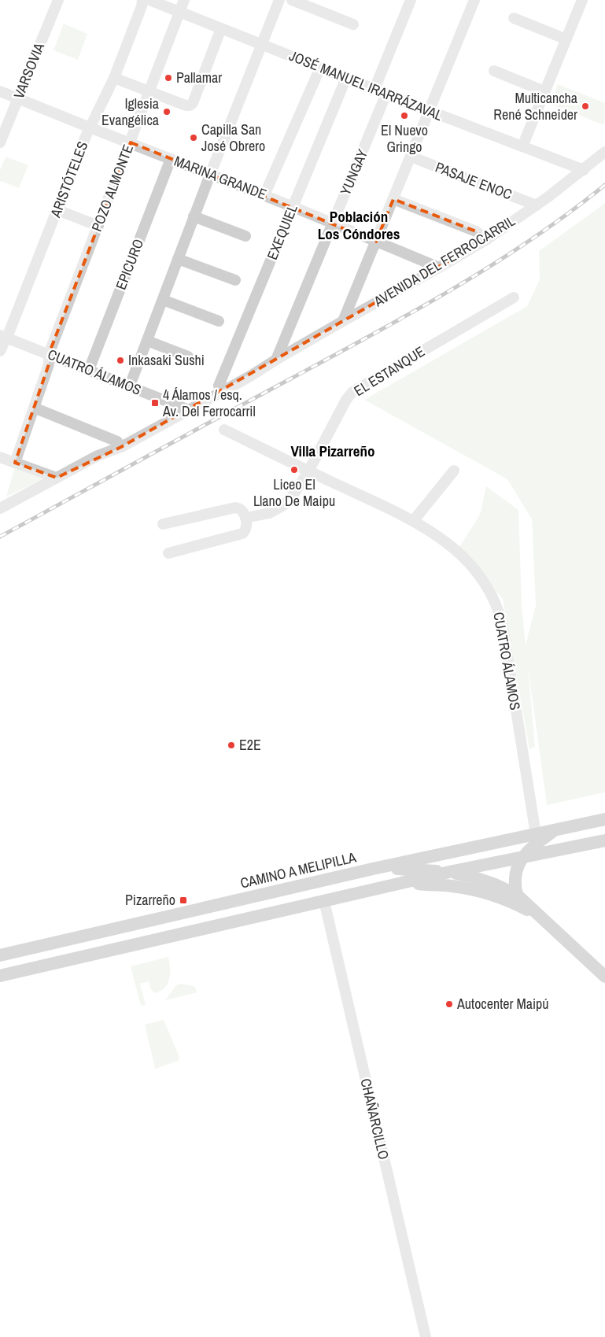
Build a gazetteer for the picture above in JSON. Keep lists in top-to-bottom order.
{
  "streets": {
    "main road": ["CAMINO A MELIPILLA"],
    "street": [
      "VARSOVIA",
      "JOSÉ MANUEL IRARRÁZAVAL",
      "YUNGAY",
      "MARINA GRANDE",
      "ARISTÓTELES",
      "PASAJE ENOC",
      "POZO ALMONTE",
      "EXEQUIEL",
      "AVENIDA DEL FERROCARRIL",
      "EPICURO",
      "EL ESTANQUE",
      "CUATRO ÁLAMOS",
      "CHAÑARCILLO"
    ]
  },
  "crossings": [
    ["VARSOVIA", "MARINA GRANDE"],
    ["JOSÉ MANUEL IRARRÁZAVAL", "YUNGAY"],
    ["JOSÉ MANUEL IRARRÁZAVAL", "POZO ALMONTE"],
    ["JOSÉ MANUEL IRARRÁZAVAL", "EXEQUIEL"],
    ["JOSÉ MANUEL IRARRÁZAVAL", "AVENIDA DEL FERROCARRIL"],
    ["YUNGAY", "MARINA GRANDE"],
    ["YUNGAY", "AVENIDA DEL FERROCARRIL"],
    ["MARINA GRANDE", "ARISTÓTELES"],
    ["MARINA GRANDE", "POZO ALMONTE"],
    ["MARINA GRANDE", "EXEQUIEL"],
    ["MARINA GRANDE", "AVENIDA DEL FERROCARRIL"],
    ["MARINA GRANDE", "EPICURO"],
    ["ARISTÓTELES", "CUATRO ÁLAMOS"],
    ["PASAJE ENOC", "AVENIDA DEL FERROCARRIL"],
    ["POZO ALMONTE", "CUATRO ÁLAMOS"],
    ["EXEQUIEL", "AVENIDA DEL FERROCARRIL"],
    ["AVENIDA DEL FERROCARRIL", "CUATRO ÁLAMOS"],
    ["EPICURO", "CUATRO ÁLAMOS"],
    ["EL ESTANQUE", "CUATRO ÁLAMOS"],
    ["CUATRO ÁLAMOS", "CAMINO A MELIPILLA"]
  ],
  "districts": ["Población Los Cóndores", "Villa Pizarreño"],
  "places": {
    "other": [
      "Pallamar",
      "Multicancha René Schneider",
      "Iglesia Evangélica",
      "El Nuevo Gringo",
      "Capilla San José Obrero",
      "Inkasaki Sushi",
      "Liceo El Llano De Maipu",
      "E2E",
      "Autocenter Maipú"
    ],
    "transit": ["4 Álamos / esq. Av. Del Ferrocarril", "Pizarreño"]
  }
}
